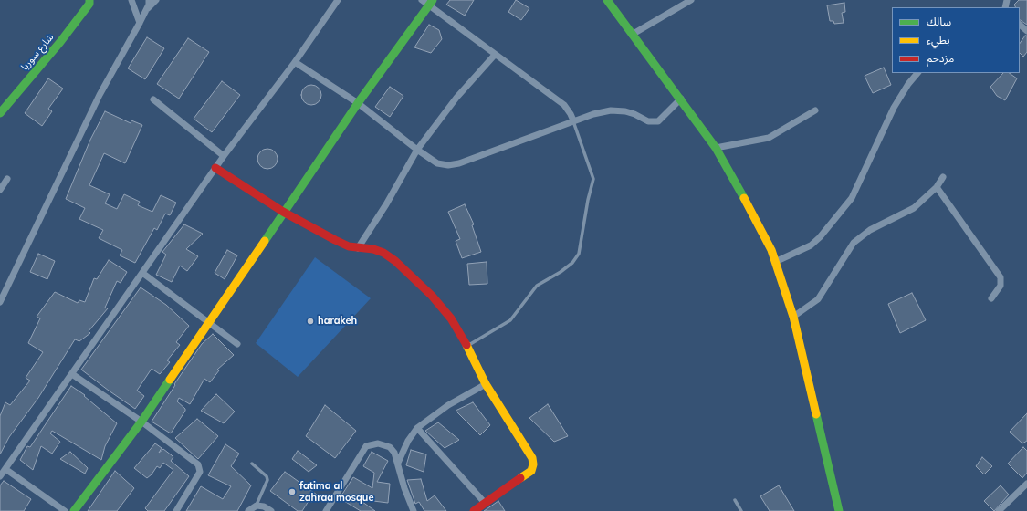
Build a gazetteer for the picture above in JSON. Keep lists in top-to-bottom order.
{
  "streets": {
    "street": ["شارع سوريا"]
  },
  "places": ["harakeh", "fatima al zahraa mosque"],
  "legend": ["سالك", "بطيء", "مزدحم"]
}
